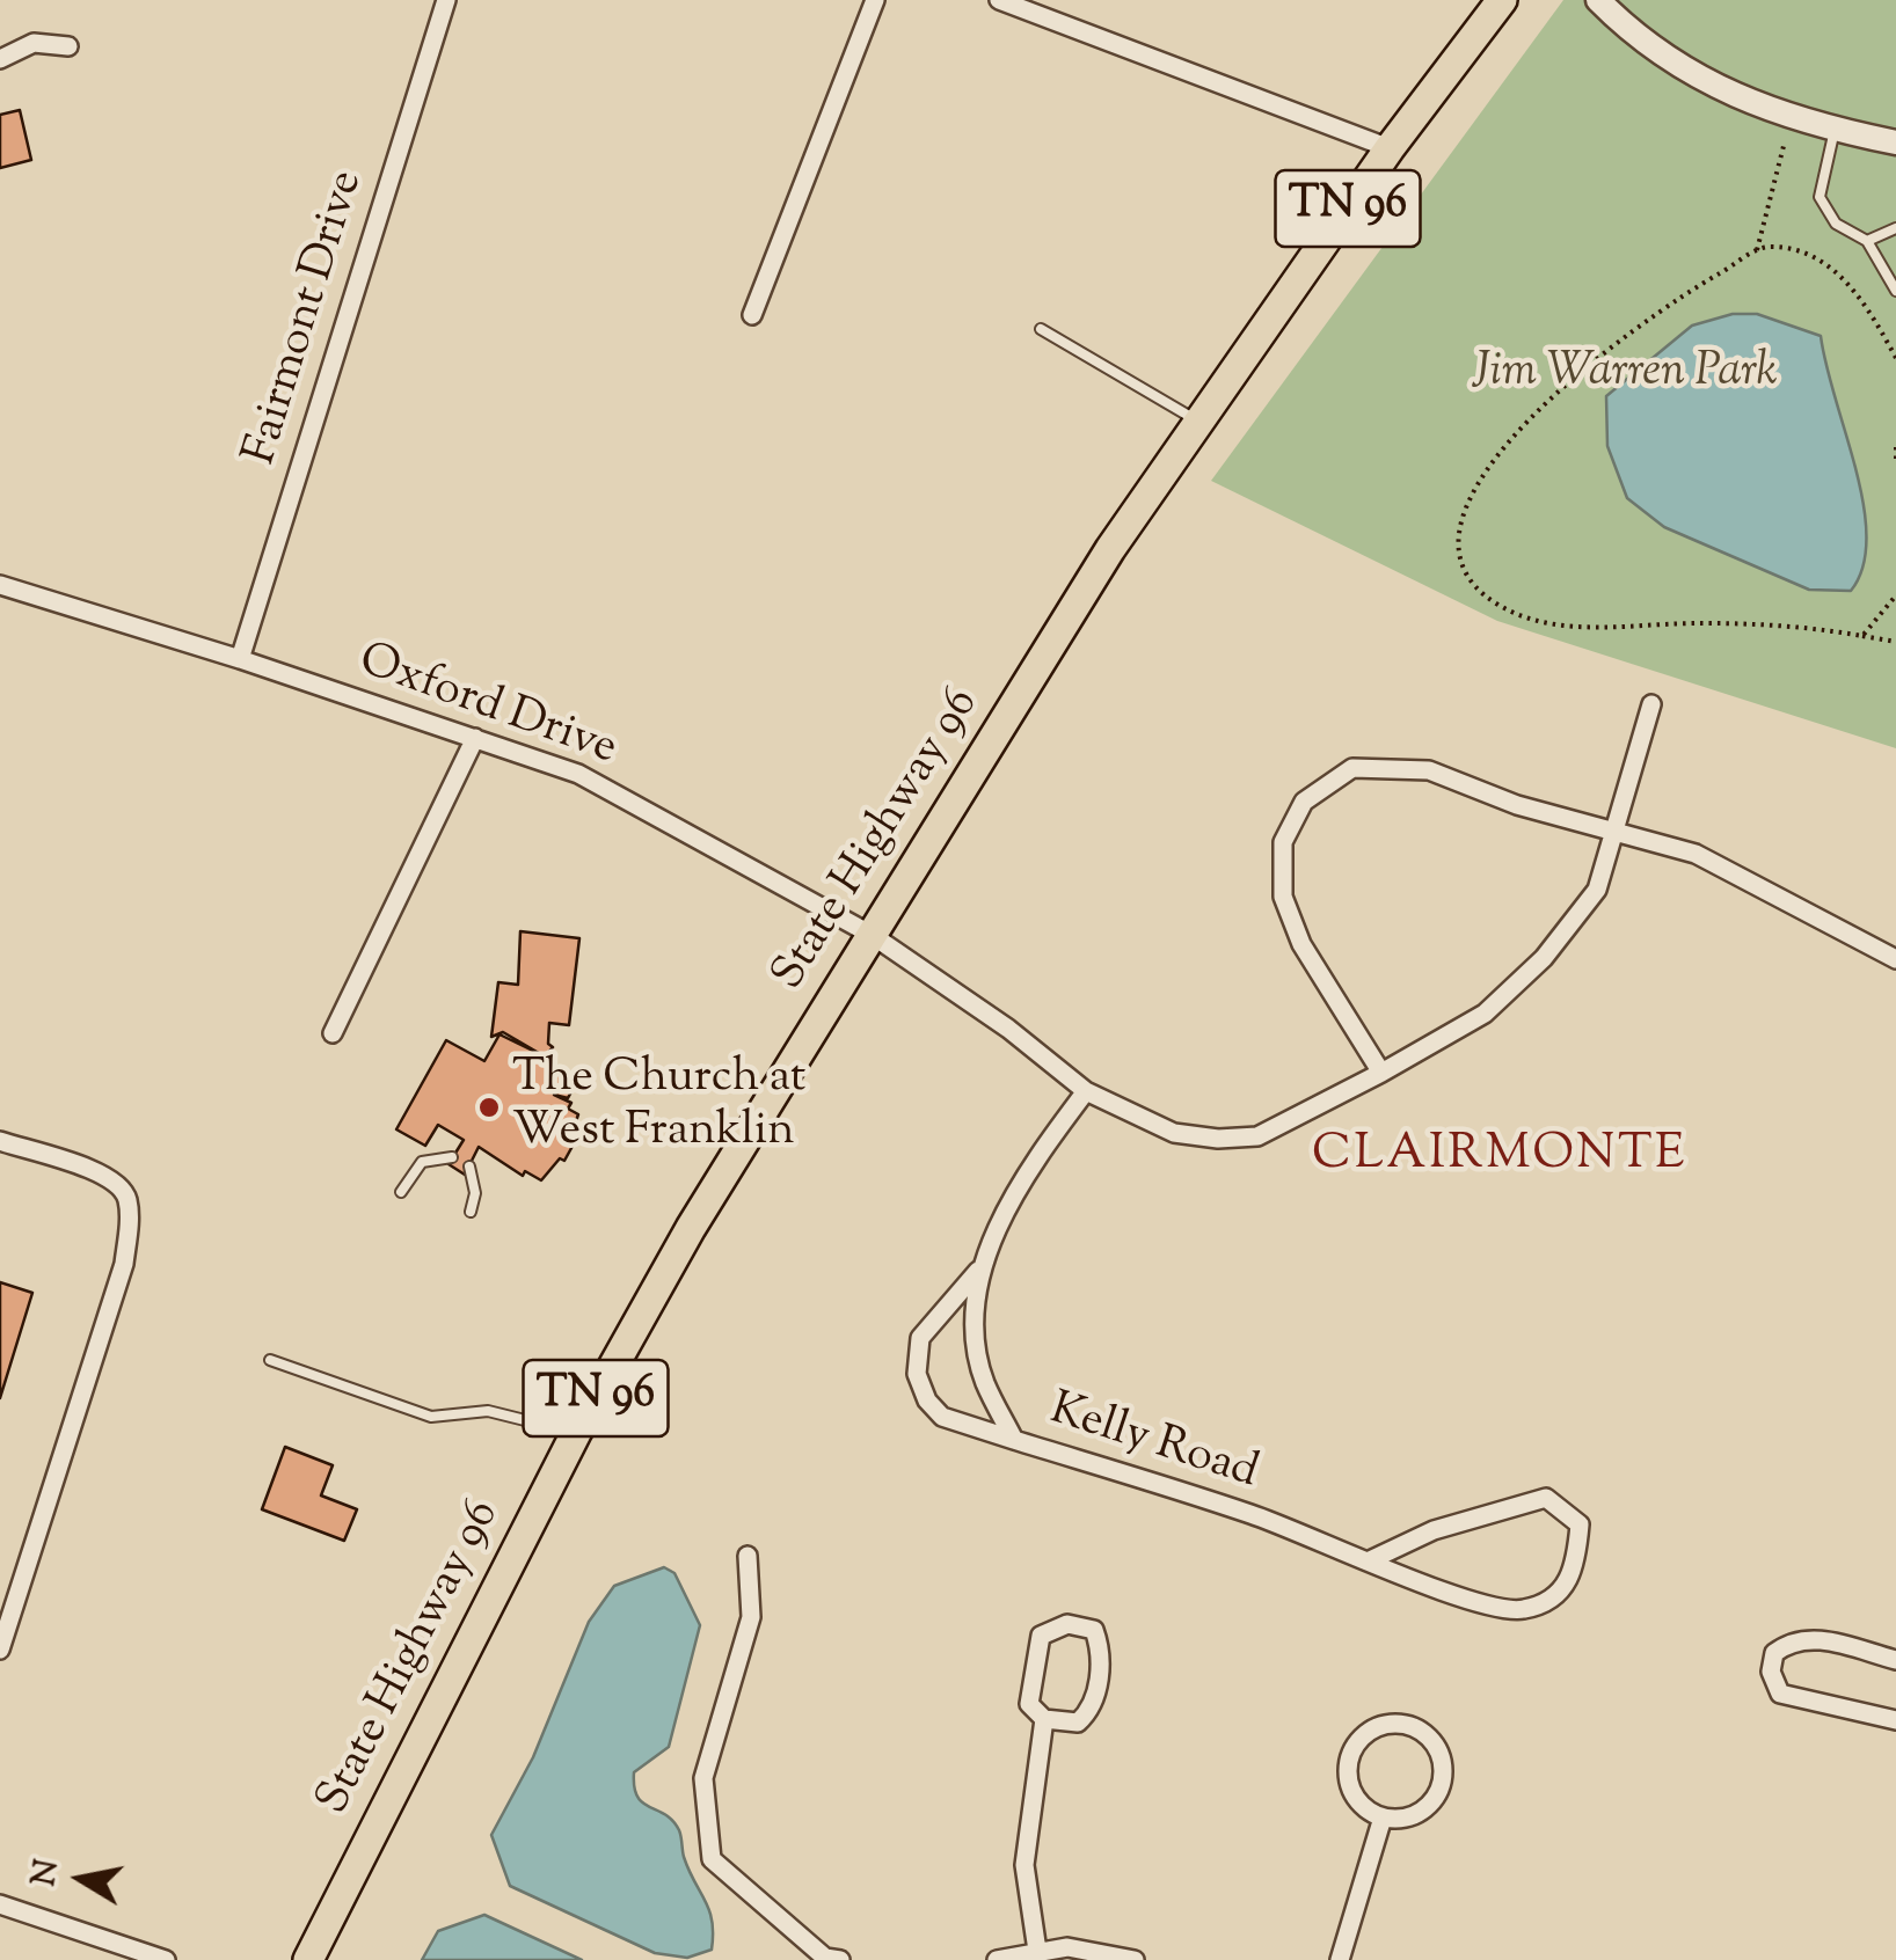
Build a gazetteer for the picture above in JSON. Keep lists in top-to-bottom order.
{
  "streets": {
    "main road": ["TN 96", "State Highway 96"],
    "street": ["Fairmont Drive", "Oxford Drive", "Kelly Road"]
  },
  "crossings": [
    ["Fairmont Drive", "Oxford Drive"],
    ["Oxford Drive", "State Highway 96"],
    ["Oxford Drive", "Kelly Road"]
  ],
  "districts": ["CLAIRMONTE"],
  "parks": ["Jim Warren Park"],
  "places": ["The Church at West Franklin"],
  "north": "left"
}
